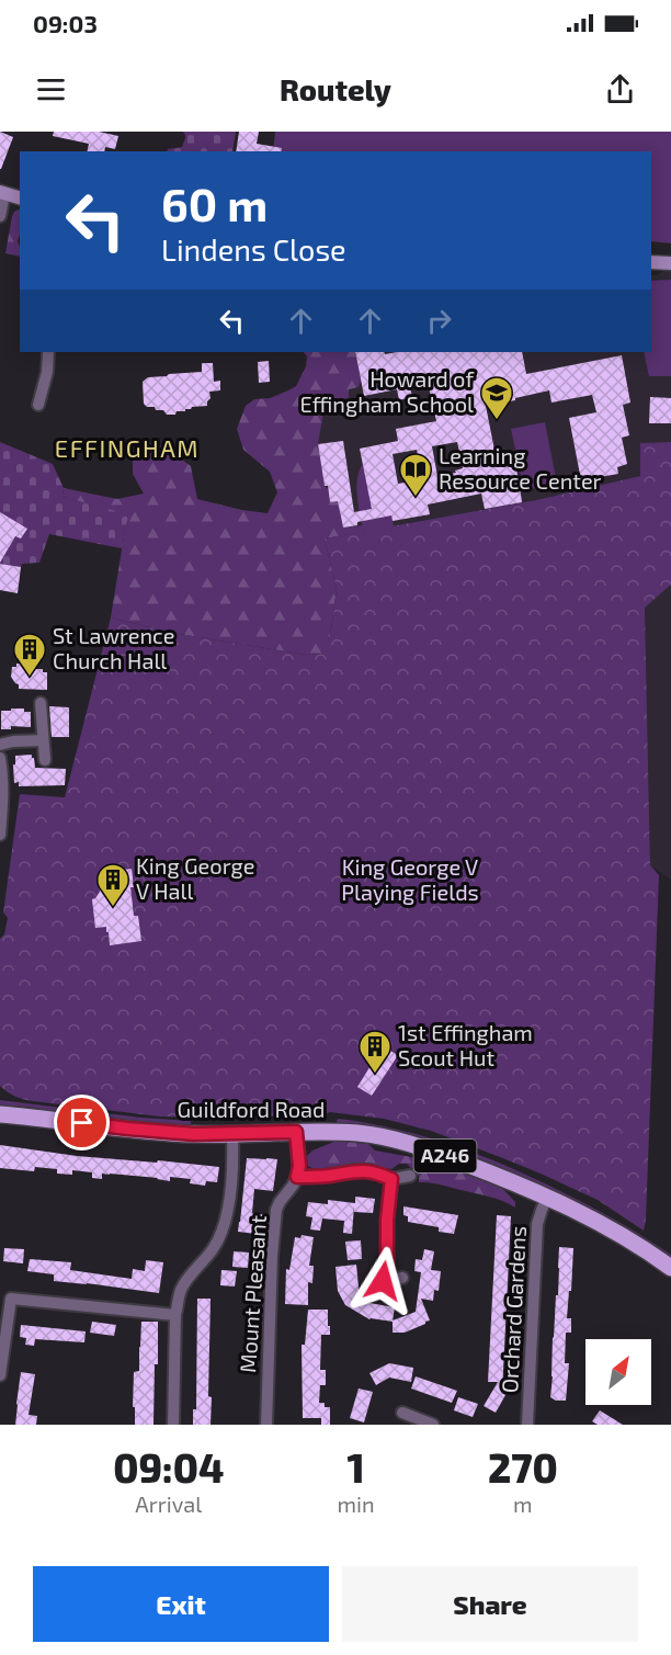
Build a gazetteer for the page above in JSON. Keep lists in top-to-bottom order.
{
  "streets": {
    "main road": ["Guildford Road", "A246"],
    "street": ["Mount Pleasant", "Orchard Gardens"]
  },
  "crossings": [
    ["Guildford Road", "Orchard Gardens"]
  ],
  "districts": ["EFFINGHAM"],
  "parks": ["King George V Playing Fields"],
  "places": {
    "school or university": ["Howard of Effingham School"],
    "library": ["Learning Resource Center"],
    "building": ["St Lawrence Church Hall", "King George V Hall", "1st Effingham Scout Hut"]
  },
  "north": "top right",
  "page": {
    "status": "09:03",
    "header": "Routely",
    "turn": ["60 m", "Lindens Close"],
    "eta": [
      "09:04",
      "Arrival",
      "1",
      "min",
      "270",
      "m"
    ],
    "buttons": ["Exit", "Share"]
  }
}
